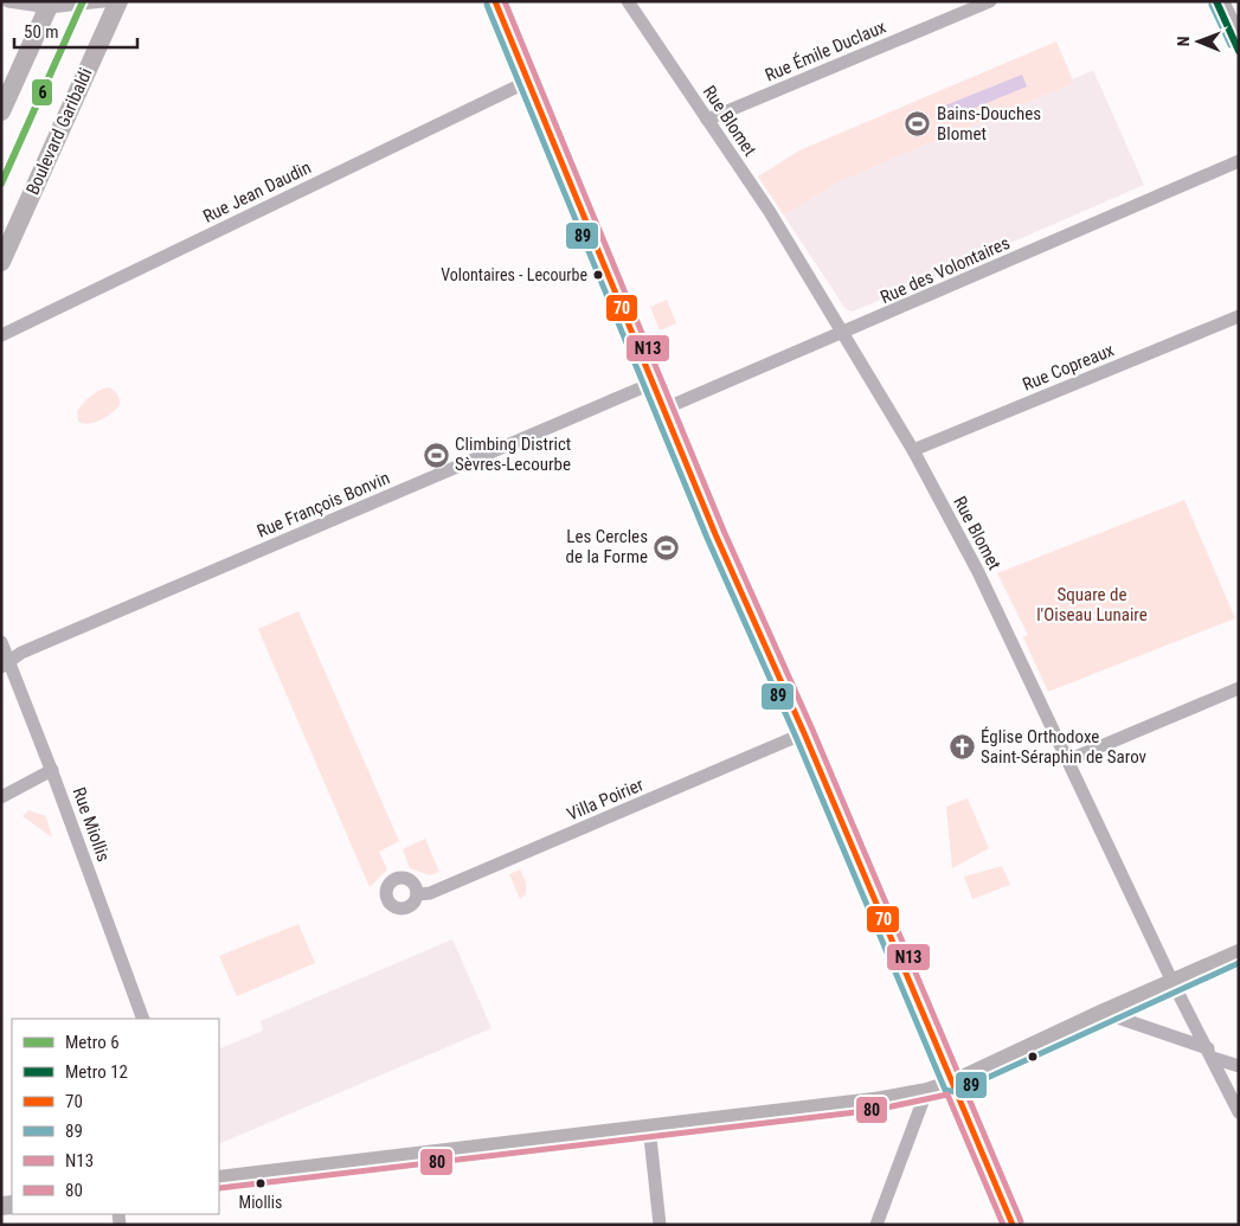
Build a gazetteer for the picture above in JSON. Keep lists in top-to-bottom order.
{
  "streets": {
    "main road": ["Boulevard Garibaldi"],
    "street": [
      "Rue Émile Duclaux",
      "Rue Blomet",
      "Rue Jean Daudin",
      "Rue des Volontaires",
      "Rue Copreaux",
      "Rue François Bonvin",
      "Villa Poirier",
      "Rue Miollis"
    ]
  },
  "crossings": [
    ["Rue Émile Duclaux", "Rue Blomet"],
    ["Rue Blomet", "Rue des Volontaires"],
    ["Rue Blomet", "Rue Copreaux"],
    ["Rue François Bonvin", "Rue Miollis"]
  ],
  "parks": ["Square de l'Oiseau Lunaire"],
  "places": {
    "sports": ["Bains-Douches Blomet", "Climbing District Sèvres-Lecourbe", "Les Cercles de la Forme"],
    "other": ["Volontaires - Lecourbe", "Miollis"],
    "church": ["Église Orthodoxe Saint-Séraphin de Sarov"]
  },
  "lines": [
    "metro line 6",
    "metro line 12",
    "transit line 70",
    "transit line N13",
    "transit line 89",
    "transit line 80"
  ],
  "legend": [
    "Metro 6",
    "Metro 12",
    "70",
    "89",
    "N13",
    "80"
  ],
  "scale_bar": "50 m",
  "north": "left"
}
